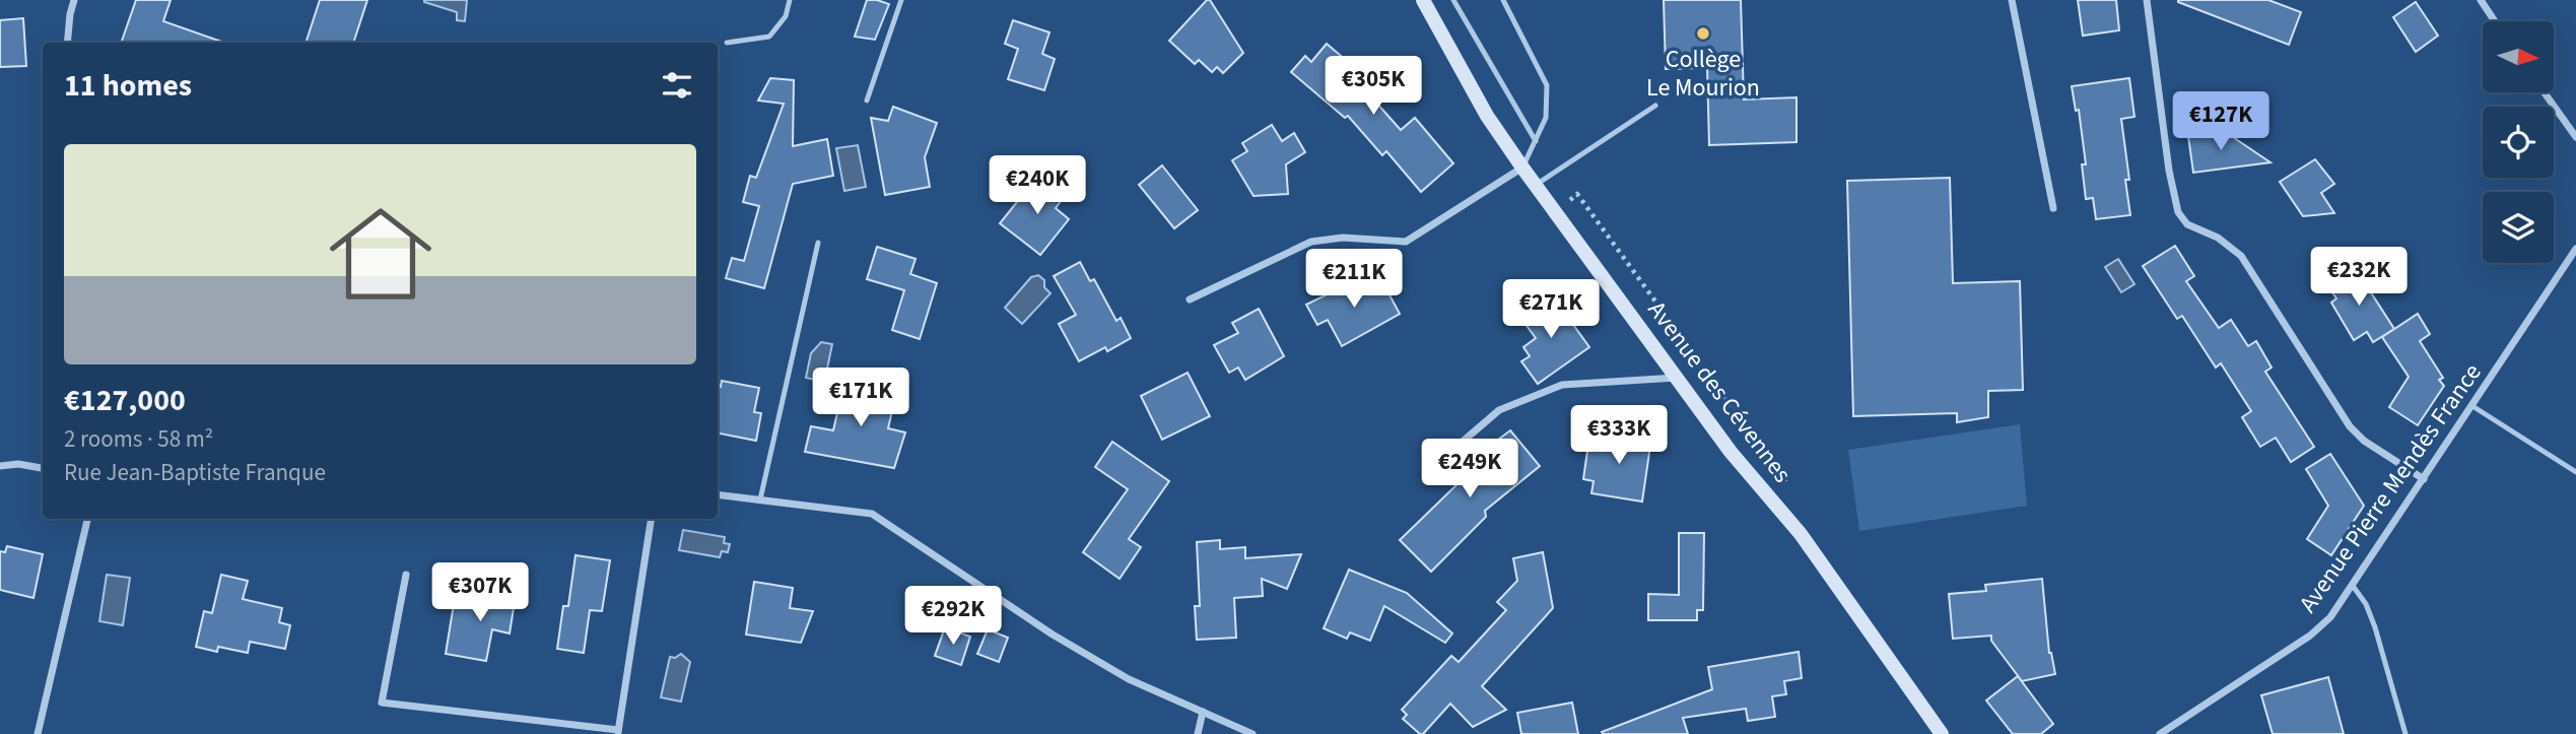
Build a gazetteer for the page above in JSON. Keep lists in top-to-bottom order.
{
  "streets": {
    "street": ["Avenue des Cévennes", "Avenue Pierre Mendès France"]
  },
  "places": ["Collège Le Mourion"],
  "north": "right",
  "page": {
    "heading": "11 homes",
    "price": [
      "€305K",
      "€127K",
      "€240K",
      "€232K",
      "€211K",
      "€271K",
      "€171K",
      "€333K",
      "€249K",
      "€307K",
      "€292K"
    ],
    "list": [
      {
        "name": "€127,000",
        "note": "2 rooms · 58 m² · Rue Jean-Baptiste Franque"
      }
    ]
  }
}
